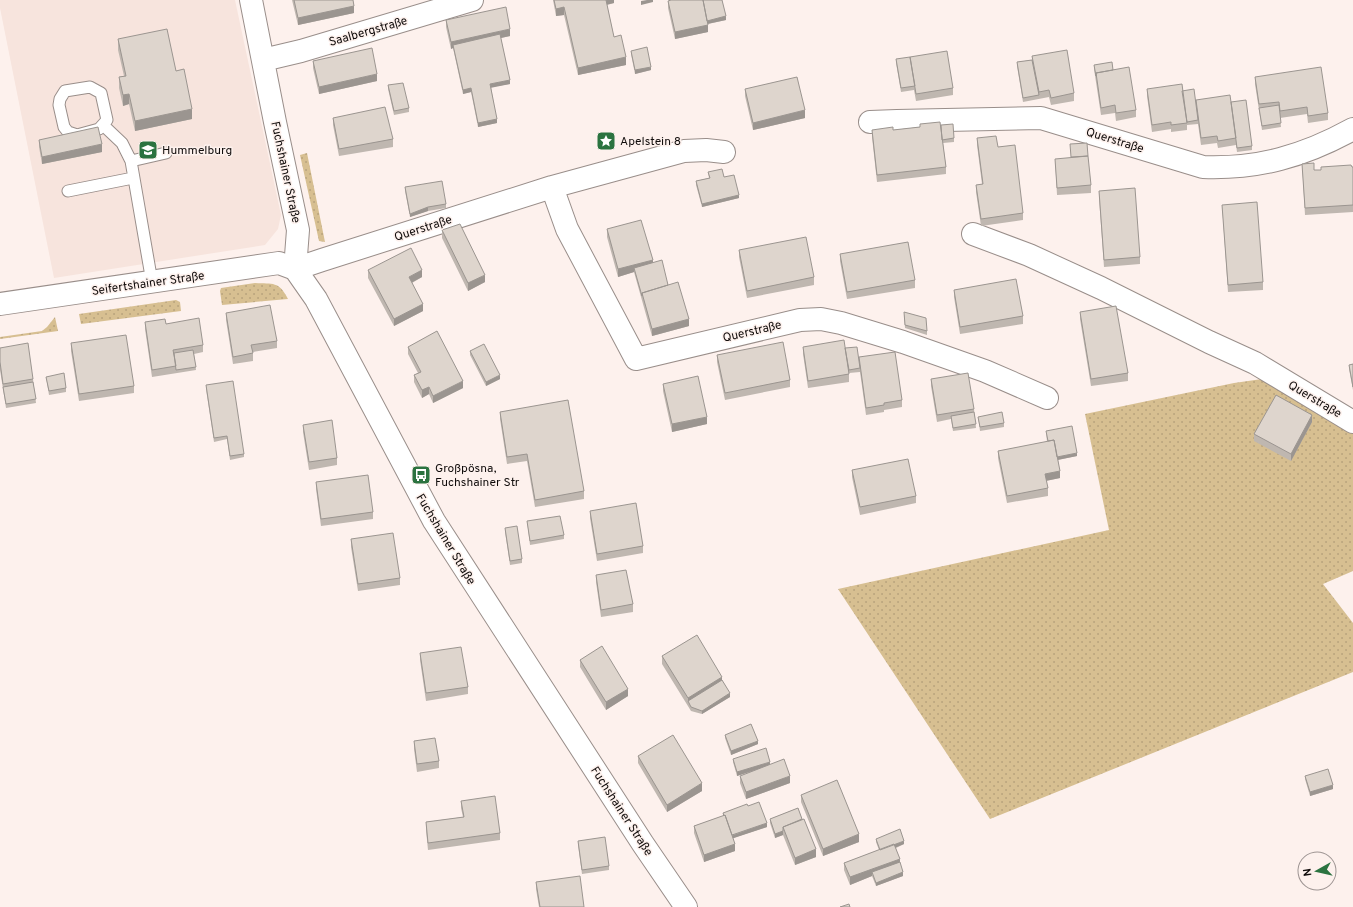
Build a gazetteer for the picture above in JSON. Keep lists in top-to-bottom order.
{
  "streets": {
    "street": [
      "Saalbergstraße",
      "Querstraße",
      "Fuchshainer Straße",
      "Seifertshainer Straße"
    ]
  },
  "crossings": [
    ["Saalbergstraße", "Fuchshainer Straße"],
    ["Querstraße", "Fuchshainer Straße"],
    ["Querstraße", "Seifertshainer Straße"],
    ["Fuchshainer Straße", "Seifertshainer Straße"]
  ],
  "places": {
    "place": ["Apelstein 8"],
    "school or university": ["Hummelburg"],
    "bus stop": ["Großpösna, Fuchshainer Str"]
  },
  "north": "left"
}
